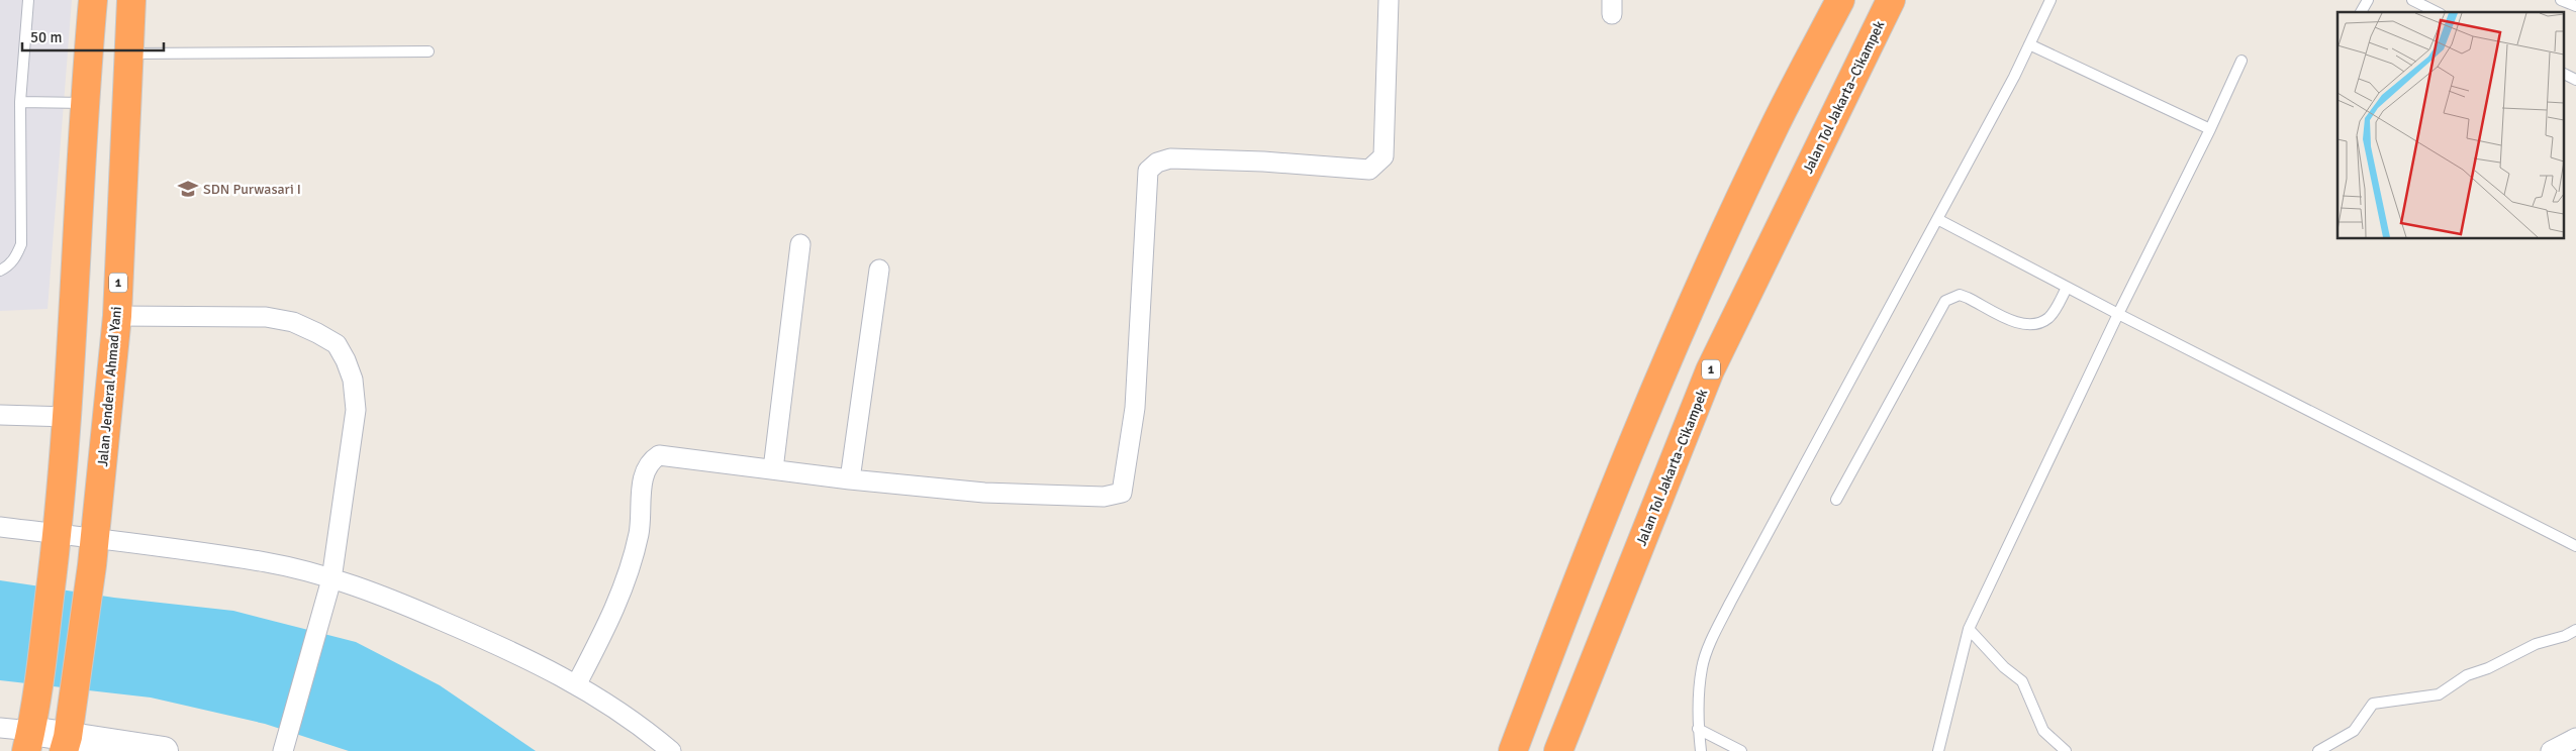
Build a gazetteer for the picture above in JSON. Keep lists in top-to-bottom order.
{
  "streets": {
    "highway": ["Jalan Tol Jakarta–Cikampek", "1", "Jalan Jenderal Ahmad Yani"]
  },
  "places": {
    "school or university": ["SDN Purwasari I"]
  },
  "scale_bar": "50 m"
}
